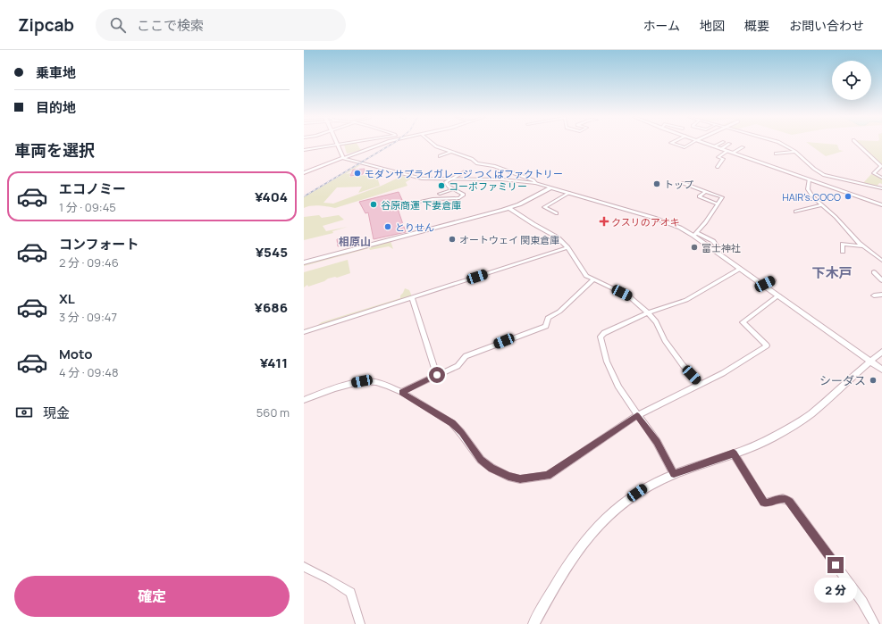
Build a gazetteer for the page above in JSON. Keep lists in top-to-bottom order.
{
  "districts": ["相原山", "下木戸"],
  "places": {
    "other": [
      "モダンサプライガレージ つくばファクトリー",
      "トップ",
      "コーポファミリー",
      "HAIR’s.COCO",
      "谷原商運 下妻倉庫",
      "とりせん",
      "オートウェイ 関東倉庫",
      "富士神社",
      "シーダス"
    ],
    "health": ["クスリのアオキ"]
  },
  "page": {
    "header": "Zipcab",
    "search": "ここで検索",
    "nav": [
      "ホーム",
      "地図",
      "概要",
      "お問い合わせ"
    ],
    "banner": ["乗車地", "目的地"],
    "heading": "車両を選択",
    "list": [
      {
        "name": "エコノミー",
        "note": "1 分 · 09:45",
        "value": "¥404"
      },
      {
        "name": "コンフォート",
        "note": "2 分 · 09:46",
        "value": "¥545"
      },
      {
        "name": "XL",
        "note": "3 分 · 09:47",
        "value": "¥686"
      },
      {
        "name": "Moto",
        "note": "4 分 · 09:48",
        "value": "¥411"
      }
    ],
    "pay": ["現金", "560 m"],
    "buttons": "確定",
    "bubble": "2 分"
  }
}
